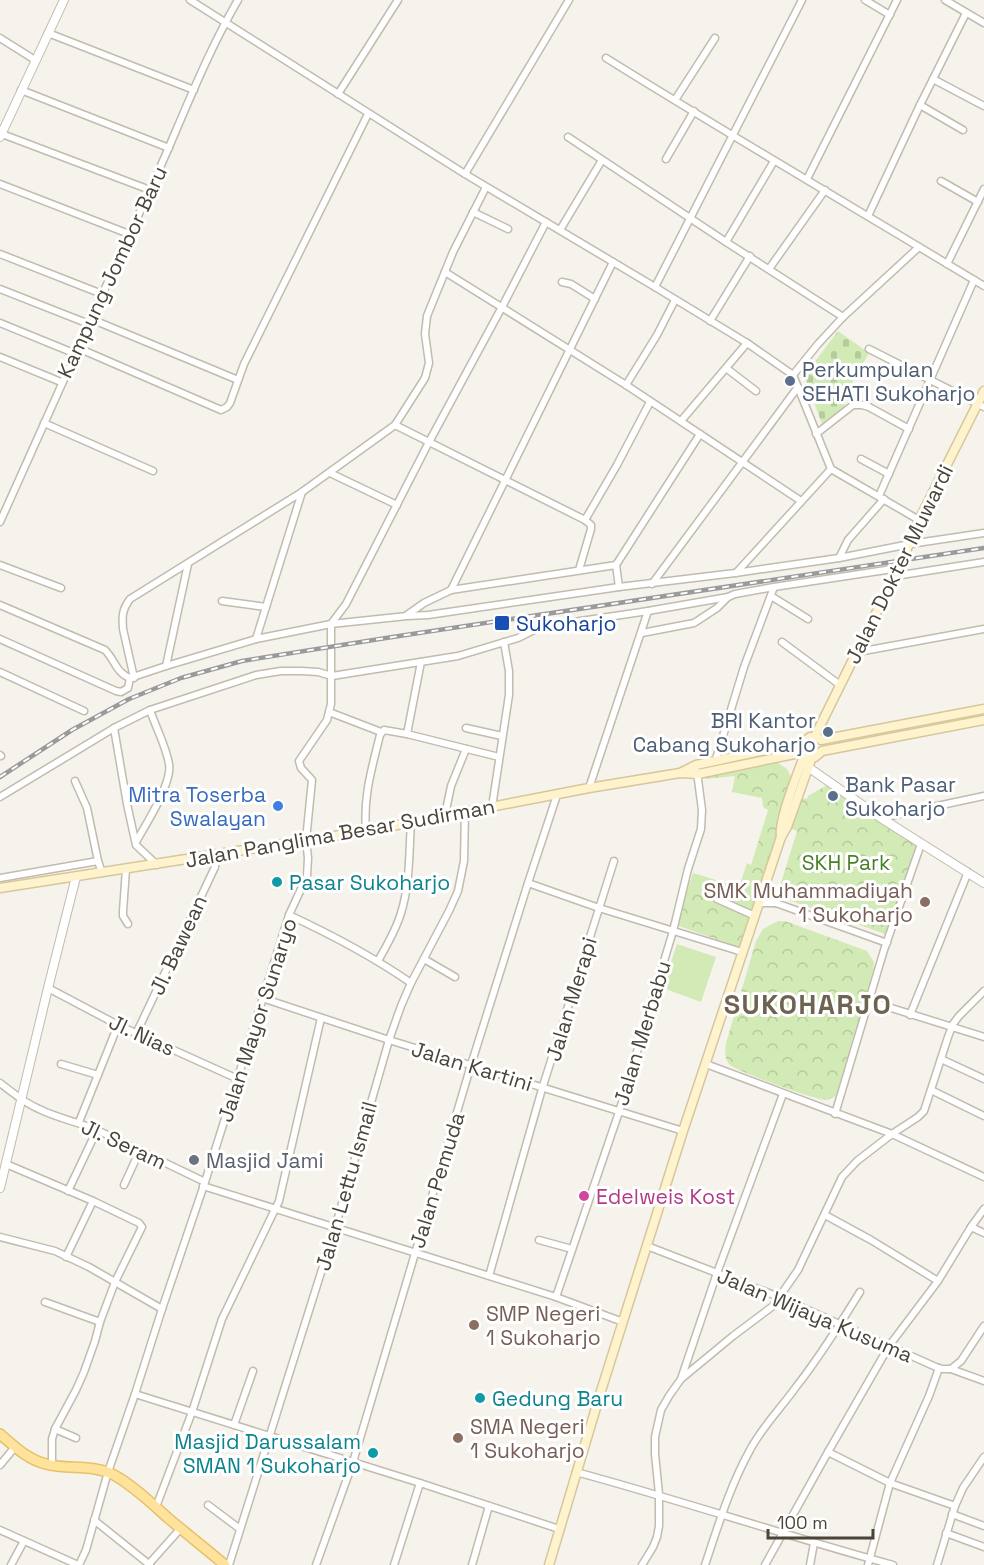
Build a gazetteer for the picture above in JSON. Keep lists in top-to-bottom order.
{
  "streets": {
    "main road": ["Jalan Dokter Muwardi", "Jalan Panglima Besar Sudirman"],
    "street": [
      "Kampung Jombor Baru",
      "Jl. Bawean",
      "Jalan Merapi",
      "Jalan Mayor Sunaryo",
      "Jalan Merbabu",
      "Jl. Nias",
      "Jalan Kartini",
      "Jl. Seram",
      "Jalan Pemuda",
      "Jalan Lettu Ismail",
      "Jalan Wijaya Kusuma"
    ]
  },
  "crossings": [
    ["Jalan Dokter Muwardi", "Jalan Panglima Besar Sudirman"],
    ["Jalan Panglima Besar Sudirman", "Jl. Bawean"],
    ["Jalan Panglima Besar Sudirman", "Jalan Mayor Sunaryo"],
    ["Jalan Panglima Besar Sudirman", "Jalan Merbabu"],
    ["Jalan Panglima Besar Sudirman", "Jalan Pemuda"],
    ["Jalan Panglima Besar Sudirman", "Jalan Lettu Ismail"],
    ["Jl. Bawean", "Jl. Nias"],
    ["Jalan Merapi", "Jalan Kartini"],
    ["Jalan Merapi", "Jl. Seram"],
    ["Jalan Mayor Sunaryo", "Jl. Nias"],
    ["Jalan Mayor Sunaryo", "Jalan Kartini"],
    ["Jalan Mayor Sunaryo", "Jl. Seram"],
    ["Jalan Merbabu", "Jalan Kartini"],
    ["Jalan Merbabu", "Jl. Seram"],
    ["Jalan Kartini", "Jalan Pemuda"],
    ["Jalan Kartini", "Jalan Lettu Ismail"],
    ["Jl. Seram", "Jalan Pemuda"],
    ["Jl. Seram", "Jalan Lettu Ismail"]
  ],
  "districts": ["SUKOHARJO"],
  "parks": ["SKH Park"],
  "places": {
    "other": [
      "Perkumpulan SEHATI Sukoharjo",
      "BRI Kantor Cabang Sukoharjo",
      "Bank Pasar Sukoharjo",
      "Mitra Toserba Swalayan",
      "Pasar Sukoharjo",
      "SMK Muhammadiyah 1 Sukoharjo",
      "Masjid Jami",
      "Edelweis Kost",
      "SMP Negeri 1 Sukoharjo",
      "Gedung Baru",
      "SMA Negeri 1 Sukoharjo",
      "Masjid Darussalam SMAN 1 Sukoharjo"
    ],
    "transit": ["Sukoharjo"]
  },
  "scale_bar": "100 m"
}
